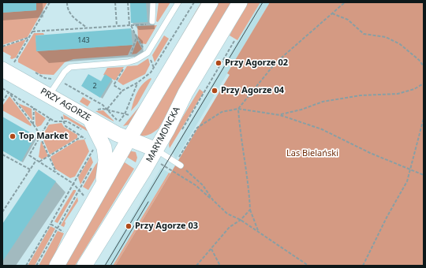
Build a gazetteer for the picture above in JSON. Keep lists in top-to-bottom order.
{
  "streets": {
    "main road": ["PRZY AGORZE", "MARYMONCKA"]
  },
  "crossings": [
    ["PRZY AGORZE", "MARYMONCKA"]
  ],
  "parks": ["Las Bielański"],
  "places": [
    "Przy Agorze 02",
    "Przy Agorze 04",
    "Top Market",
    "Przy Agorze 03"
  ],
  "house_numbers": ["143", "2"]
}
